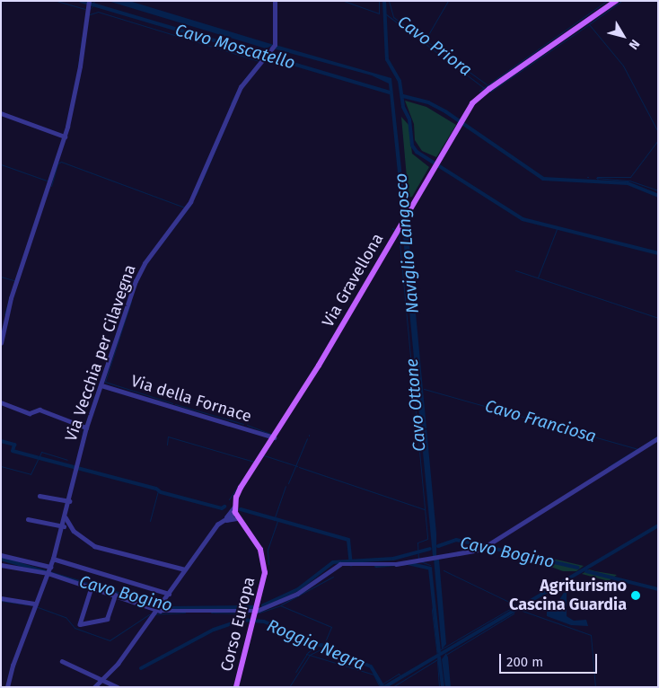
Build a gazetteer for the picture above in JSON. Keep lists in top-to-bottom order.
{
  "streets": {
    "main road": ["Via Gravellona", "Corso Europa"],
    "street": ["Via Vecchia per Cilavegna", "Via della Fornace"]
  },
  "crossings": [
    ["Via Gravellona", "Via della Fornace"],
    ["Via Gravellona", "Corso Europa"],
    ["Via Vecchia per Cilavegna", "Via della Fornace"]
  ],
  "water": [
    "Cavo Priora",
    "Cavo Moscatello",
    "Naviglio Langosco",
    "Cavo Ottone",
    "Cavo Franciosa",
    "Cavo Bogino",
    "Roggia Negra"
  ],
  "places": ["Agriturismo Cascina Guardia"],
  "scale_bar": "200 m",
  "north": "bottom right"
}
